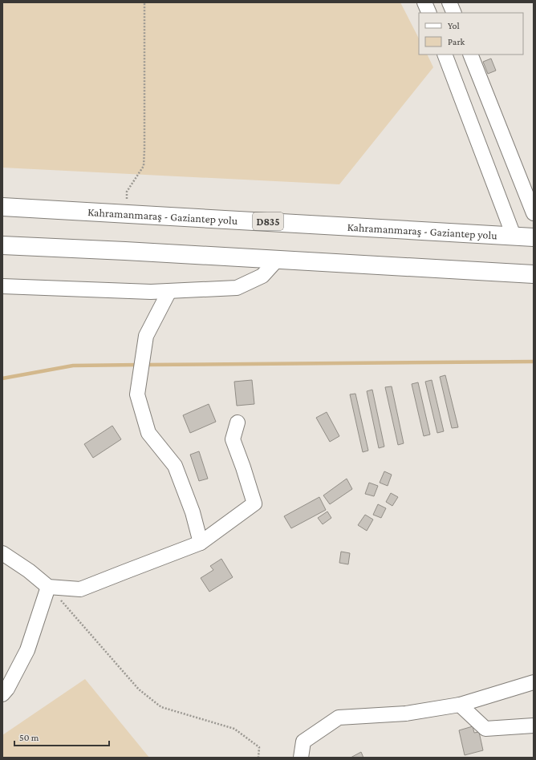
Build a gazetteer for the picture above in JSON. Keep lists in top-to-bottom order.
{
  "streets": {
    "highway": ["Kahramanmaraş - Gaziantep yolu", "D835"]
  },
  "legend": ["Yol", "Park"],
  "scale_bar": "50 m"
}
